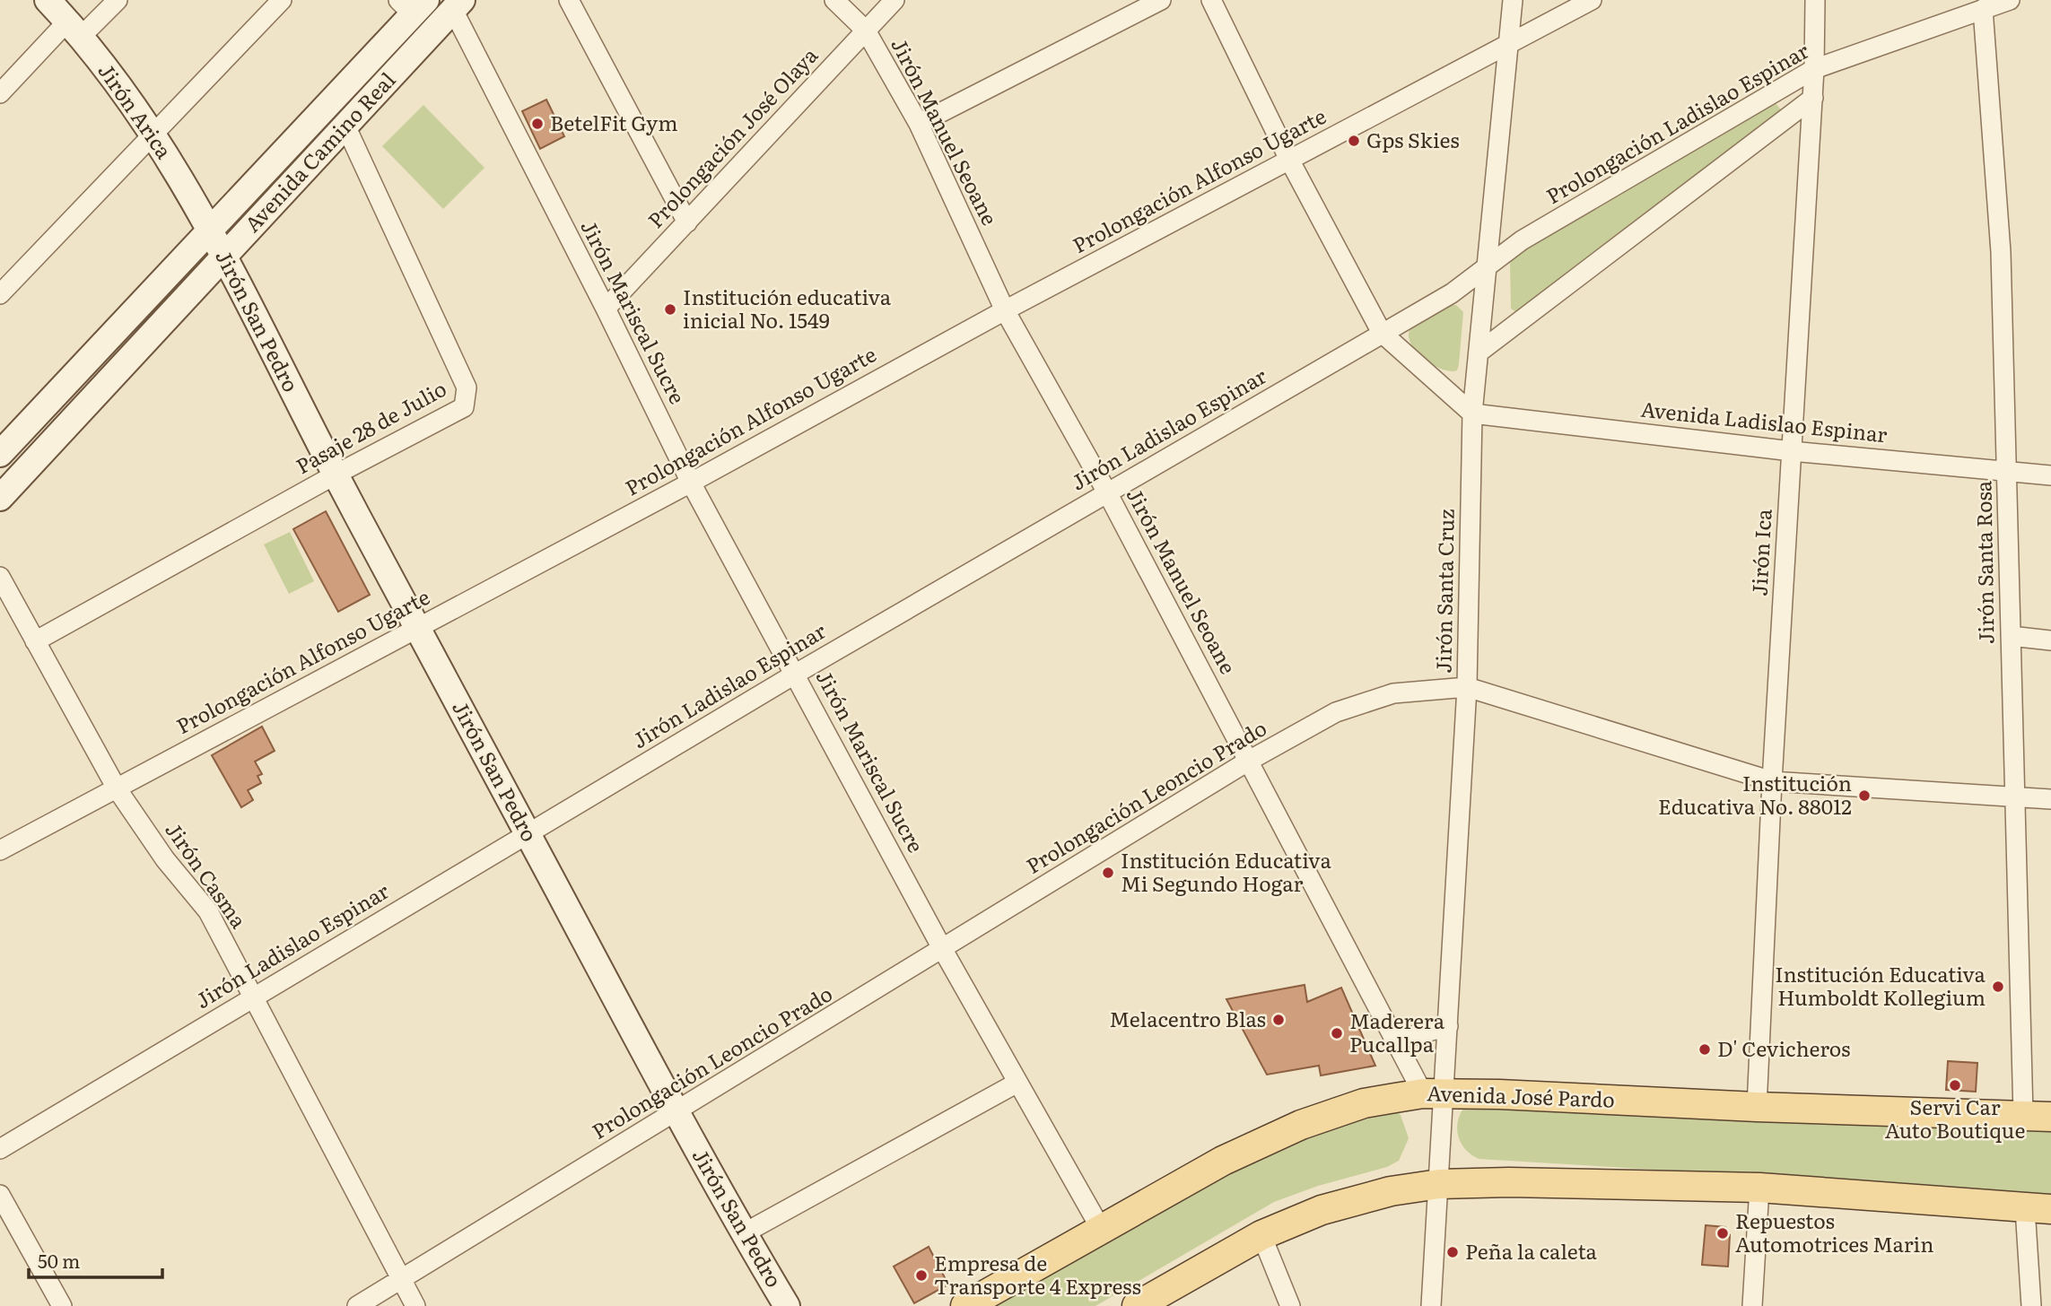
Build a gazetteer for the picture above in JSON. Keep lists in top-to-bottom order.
{
  "streets": {
    "main road": [
      "Jirón Arica",
      "Avenida Camino Real",
      "Jirón San Pedro",
      "Avenida José Pardo"
    ],
    "street": [
      "Prolongación Ladislao Espinar",
      "Jirón Manuel Seoane",
      "Prolongación José Olaya",
      "Prolongación Alfonso Ugarte",
      "Jirón Mariscal Sucre",
      "Avenida Ladislao Espinar",
      "Pasaje 28 de Julio",
      "Jirón Ladislao Espinar",
      "Jirón Ica",
      "Jirón Santa Rosa",
      "Jirón Santa Cruz",
      "Prolongación Leoncio Prado",
      "Jirón Casma"
    ]
  },
  "crossings": [
    ["Jirón Arica", "Avenida Camino Real"],
    ["Jirón Arica", "Jirón San Pedro"],
    ["Prolongación Ladislao Espinar", "Jirón Ladislao Espinar"],
    ["Prolongación Ladislao Espinar", "Jirón Ica"],
    ["Prolongación Ladislao Espinar", "Jirón Santa Rosa"],
    ["Prolongación Ladislao Espinar", "Jirón Santa Cruz"],
    ["Jirón Manuel Seoane", "Prolongación José Olaya"],
    ["Jirón Manuel Seoane", "Prolongación Alfonso Ugarte"],
    ["Jirón Manuel Seoane", "Jirón Ladislao Espinar"],
    ["Jirón Manuel Seoane", "Jirón Santa Cruz"],
    ["Jirón Manuel Seoane", "Prolongación Leoncio Prado"],
    ["Jirón Manuel Seoane", "Avenida José Pardo"],
    ["Prolongación José Olaya", "Jirón Mariscal Sucre"],
    ["Avenida Camino Real", "Jirón Mariscal Sucre"],
    ["Avenida Camino Real", "Jirón San Pedro"],
    ["Avenida Camino Real", "Pasaje 28 de Julio"],
    ["Prolongación Alfonso Ugarte", "Jirón Mariscal Sucre"],
    ["Prolongación Alfonso Ugarte", "Jirón San Pedro"],
    ["Prolongación Alfonso Ugarte", "Jirón Santa Cruz"],
    ["Prolongación Alfonso Ugarte", "Jirón Casma"],
    ["Jirón Mariscal Sucre", "Jirón Ladislao Espinar"],
    ["Jirón Mariscal Sucre", "Prolongación Leoncio Prado"],
    ["Jirón Mariscal Sucre", "Avenida José Pardo"],
    ["Jirón San Pedro", "Pasaje 28 de Julio"],
    ["Jirón San Pedro", "Jirón Ladislao Espinar"],
    ["Jirón San Pedro", "Prolongación Leoncio Prado"],
    ["Avenida Ladislao Espinar", "Jirón Ica"],
    ["Avenida Ladislao Espinar", "Jirón Santa Rosa"],
    ["Avenida Ladislao Espinar", "Jirón Santa Cruz"],
    ["Pasaje 28 de Julio", "Jirón Casma"],
    ["Jirón Ladislao Espinar", "Jirón Santa Cruz"],
    ["Jirón Ladislao Espinar", "Jirón Casma"],
    ["Jirón Ica", "Prolongación Leoncio Prado"],
    ["Jirón Ica", "Avenida José Pardo"],
    ["Jirón Santa Rosa", "Prolongación Leoncio Prado"],
    ["Jirón Santa Rosa", "Avenida José Pardo"],
    ["Jirón Santa Cruz", "Prolongación Leoncio Prado"],
    ["Jirón Santa Cruz", "Avenida José Pardo"],
    ["Prolongación Leoncio Prado", "Jirón Casma"]
  ],
  "places": [
    "BetelFit Gym",
    "Gps Skies",
    "Institución educativa inicial No. 1549",
    "Institución Educativa No. 88012",
    "Institución Educativa Mi Segundo Hogar",
    "Institución Educativa Humboldt Kollegium",
    "Melacentro Blas",
    "Maderera Pucallpa",
    "D' Cevicheros",
    "Servi Car Auto Boutique",
    "Repuestos Automotrices Marin",
    "Peña la caleta",
    "Empresa de Transporte 4 Express"
  ],
  "scale_bar": "50 m"
}
